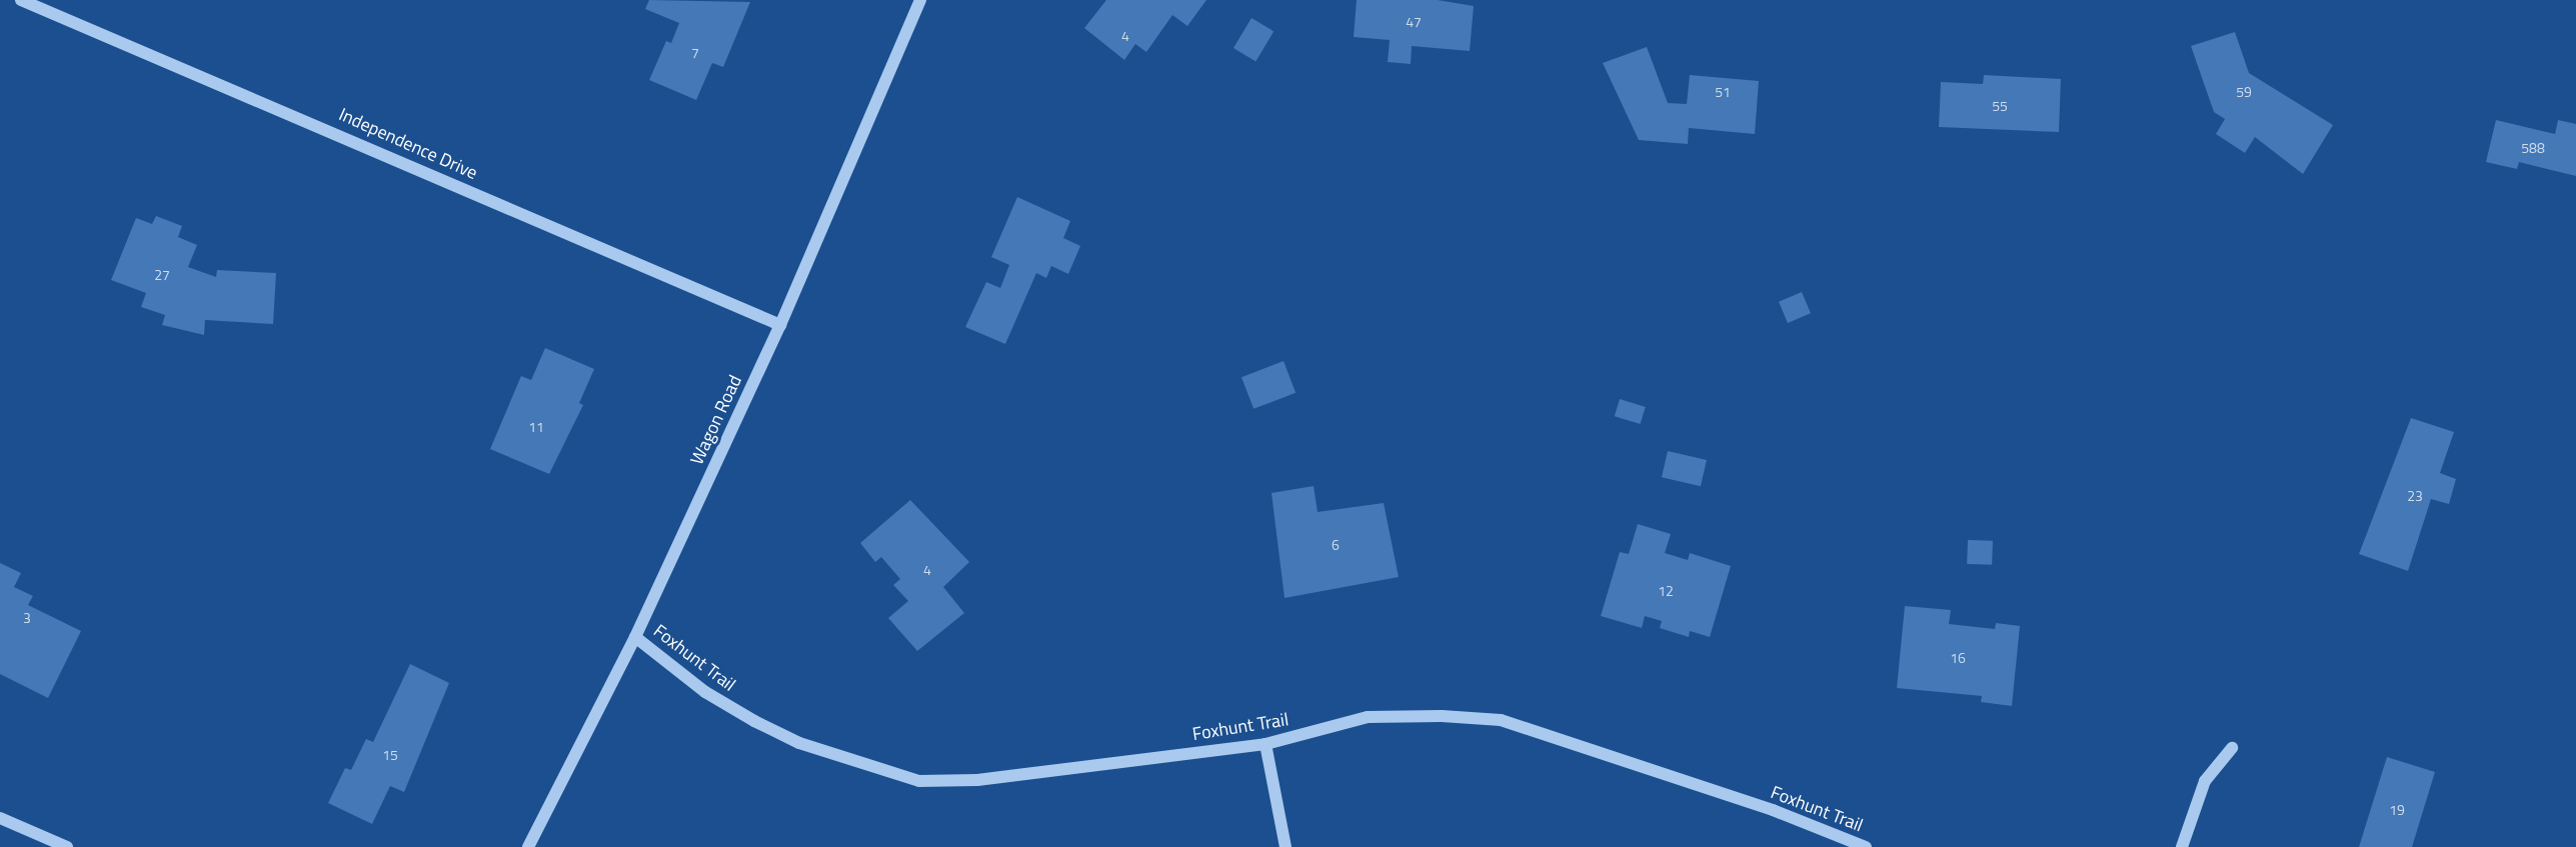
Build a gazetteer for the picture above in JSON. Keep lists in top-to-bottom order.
{
  "streets": {
    "street": ["Independence Drive", "Wagon Road", "Foxhunt Trail"]
  },
  "crossings": [
    ["Independence Drive", "Wagon Road"],
    ["Wagon Road", "Foxhunt Trail"]
  ],
  "house_numbers": [
    "47",
    "4",
    "7",
    "51",
    "59",
    "55",
    "588",
    "27",
    "11",
    "23",
    "6",
    "4",
    "12",
    "3",
    "16",
    "15",
    "19"
  ]
}
